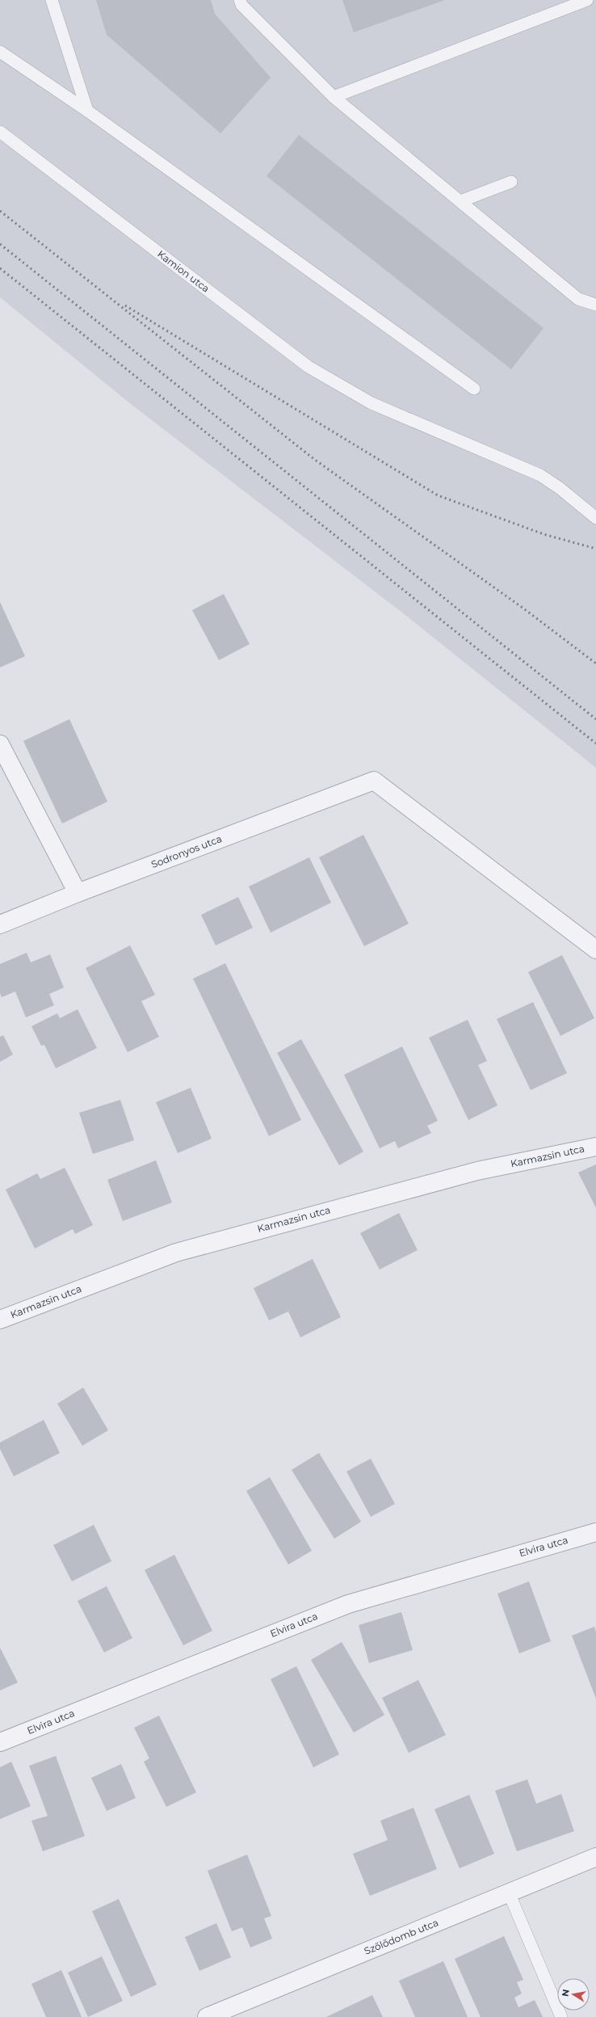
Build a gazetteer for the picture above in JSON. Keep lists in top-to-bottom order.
{
  "streets": {
    "street": [
      "Sodronyos utca",
      "Karmazsin utca",
      "Elvira utca",
      "Szőlődomb utca"
    ],
    "lane": ["Kamion utca"]
  },
  "north": "left"
}
